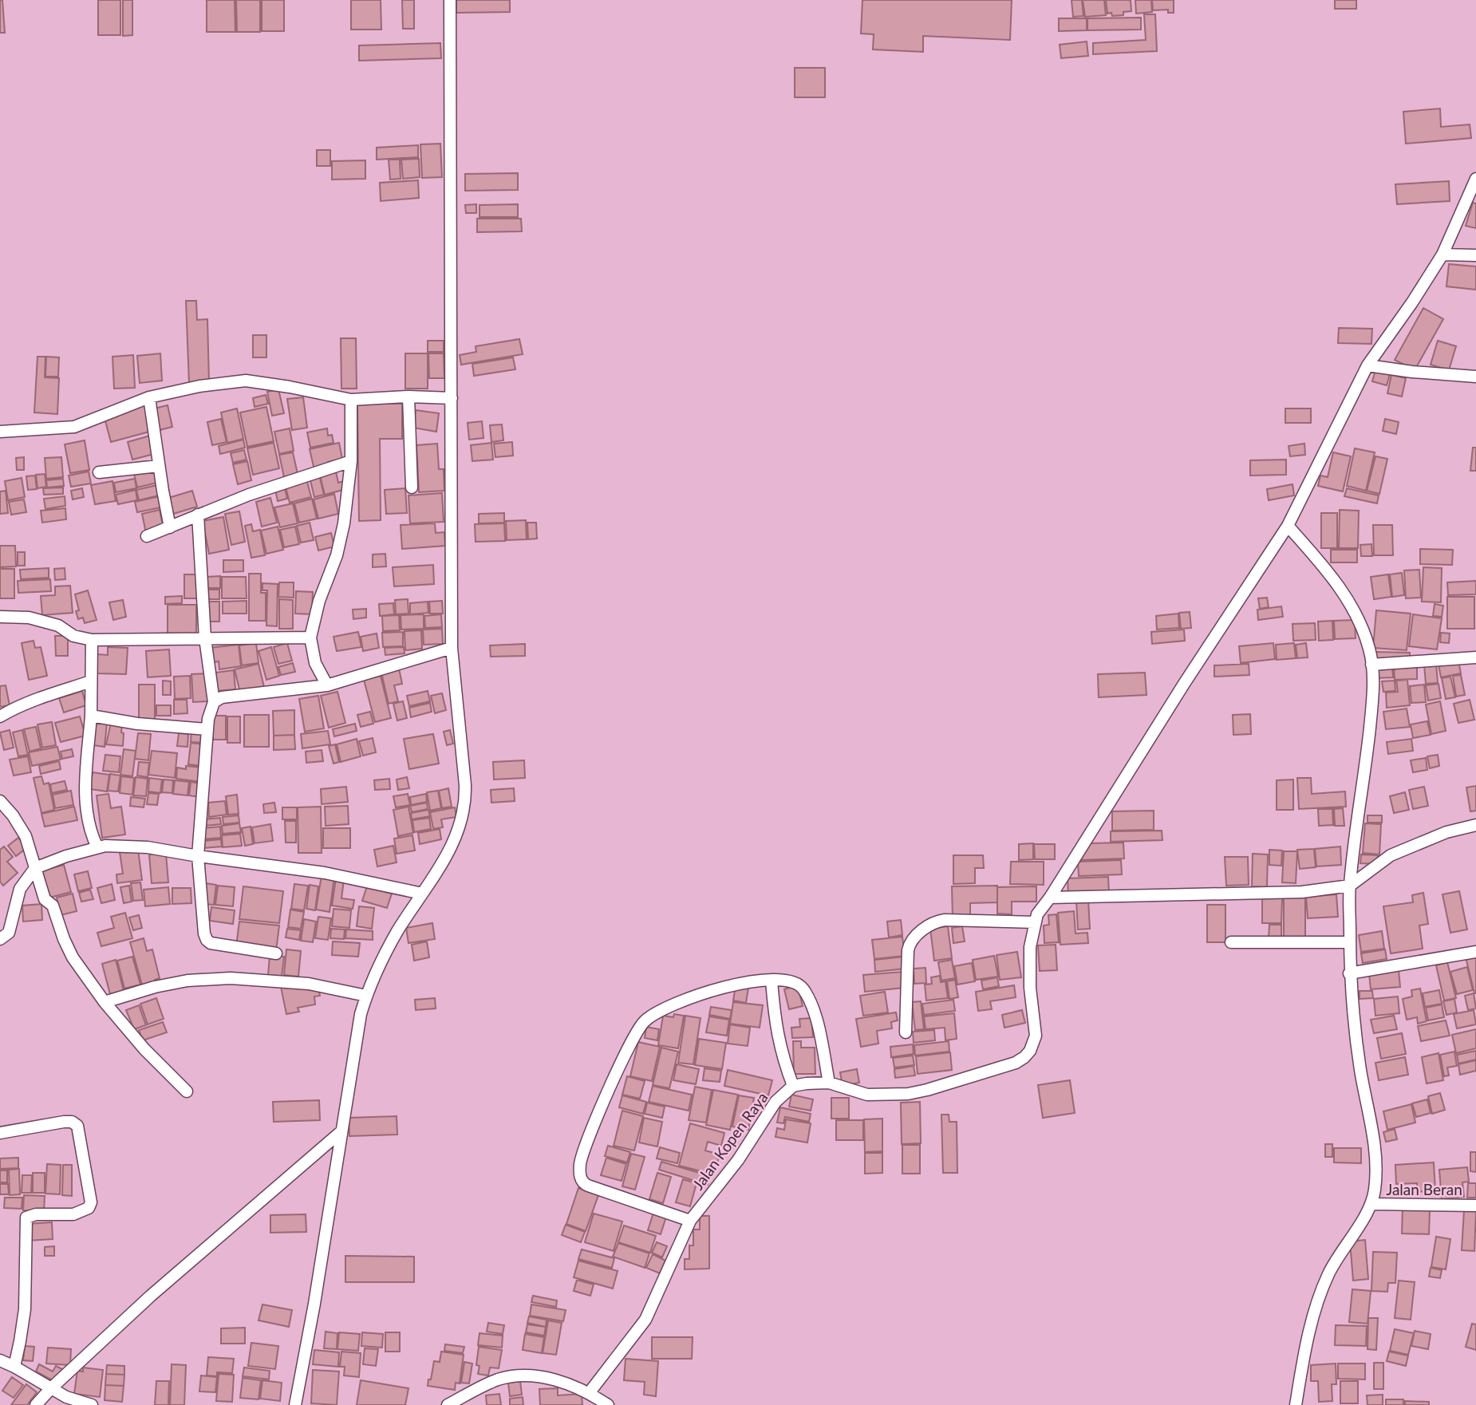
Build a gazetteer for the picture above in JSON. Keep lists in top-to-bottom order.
{
  "streets": {
    "street": ["Jalan Kopen Raya", "Jalan Beran"]
  }
}
